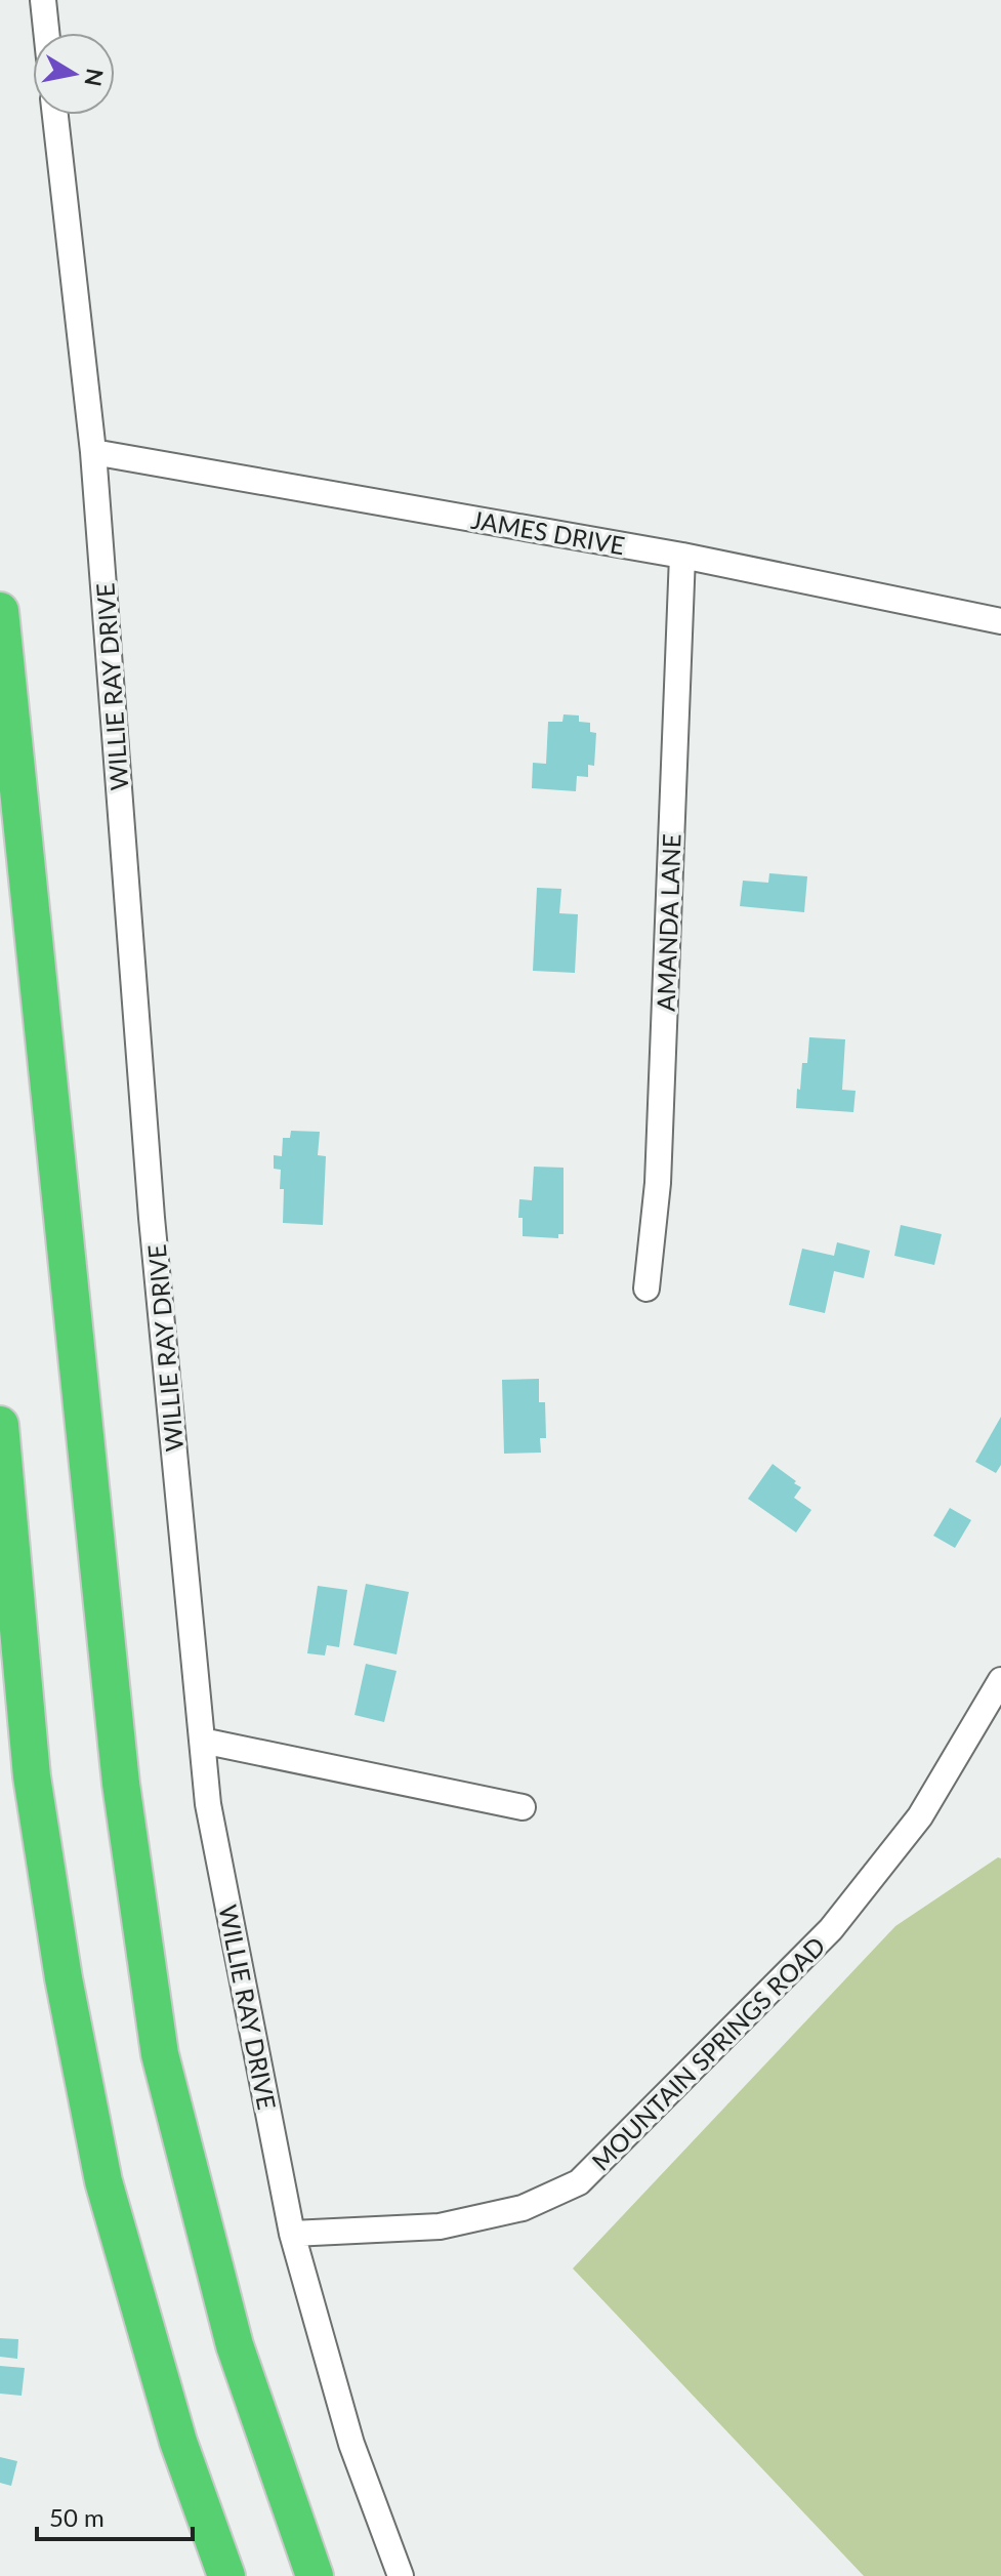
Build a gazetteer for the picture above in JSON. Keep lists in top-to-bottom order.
{
  "streets": {
    "street": [
      "JAMES DRIVE",
      "WILLIE RAY DRIVE",
      "AMANDA LANE",
      "MOUNTAIN SPRINGS ROAD"
    ]
  },
  "crossings": [
    ["JAMES DRIVE", "WILLIE RAY DRIVE"],
    ["JAMES DRIVE", "AMANDA LANE"],
    ["WILLIE RAY DRIVE", "MOUNTAIN SPRINGS ROAD"]
  ],
  "scale_bar": "50 m",
  "north": "right"
}
